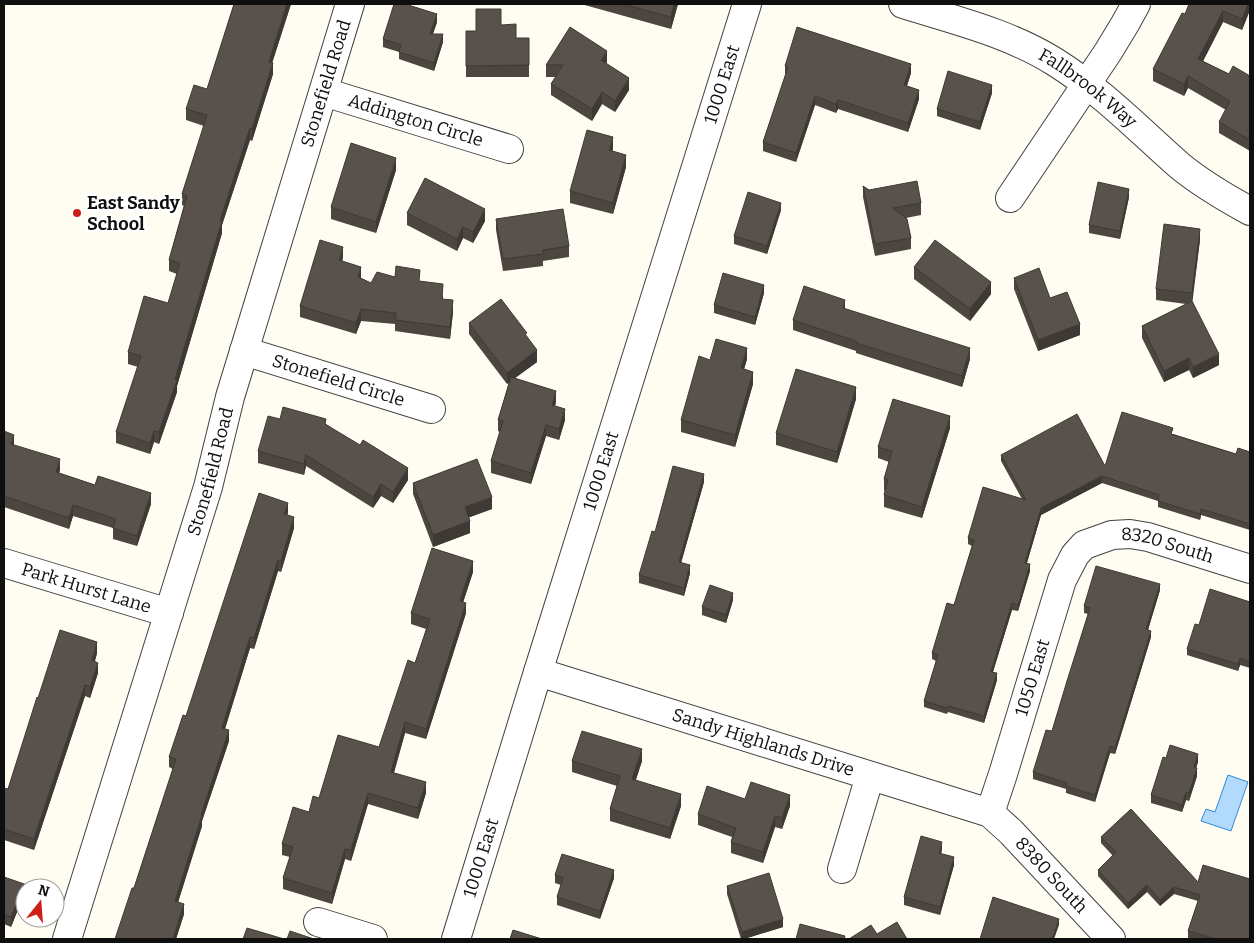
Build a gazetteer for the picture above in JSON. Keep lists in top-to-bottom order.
{
  "streets": {
    "street": [
      "Stonefield Road",
      "1000 East",
      "Fallbrook Way",
      "Addington Circle",
      "Stonefield Circle",
      "8320 South",
      "Park Hurst Lane",
      "1050 East",
      "Sandy Highlands Drive",
      "8380 South"
    ]
  },
  "crossings": [
    ["Stonefield Road", "Addington Circle"],
    ["Stonefield Road", "Stonefield Circle"],
    ["Stonefield Road", "Park Hurst Lane"],
    ["1000 East", "Sandy Highlands Drive"],
    ["8320 South", "1050 East"],
    ["1050 East", "Sandy Highlands Drive"],
    ["1050 East", "8380 South"],
    ["Sandy Highlands Drive", "8380 South"]
  ],
  "places": ["East Sandy School"],
  "north": "top"
}
